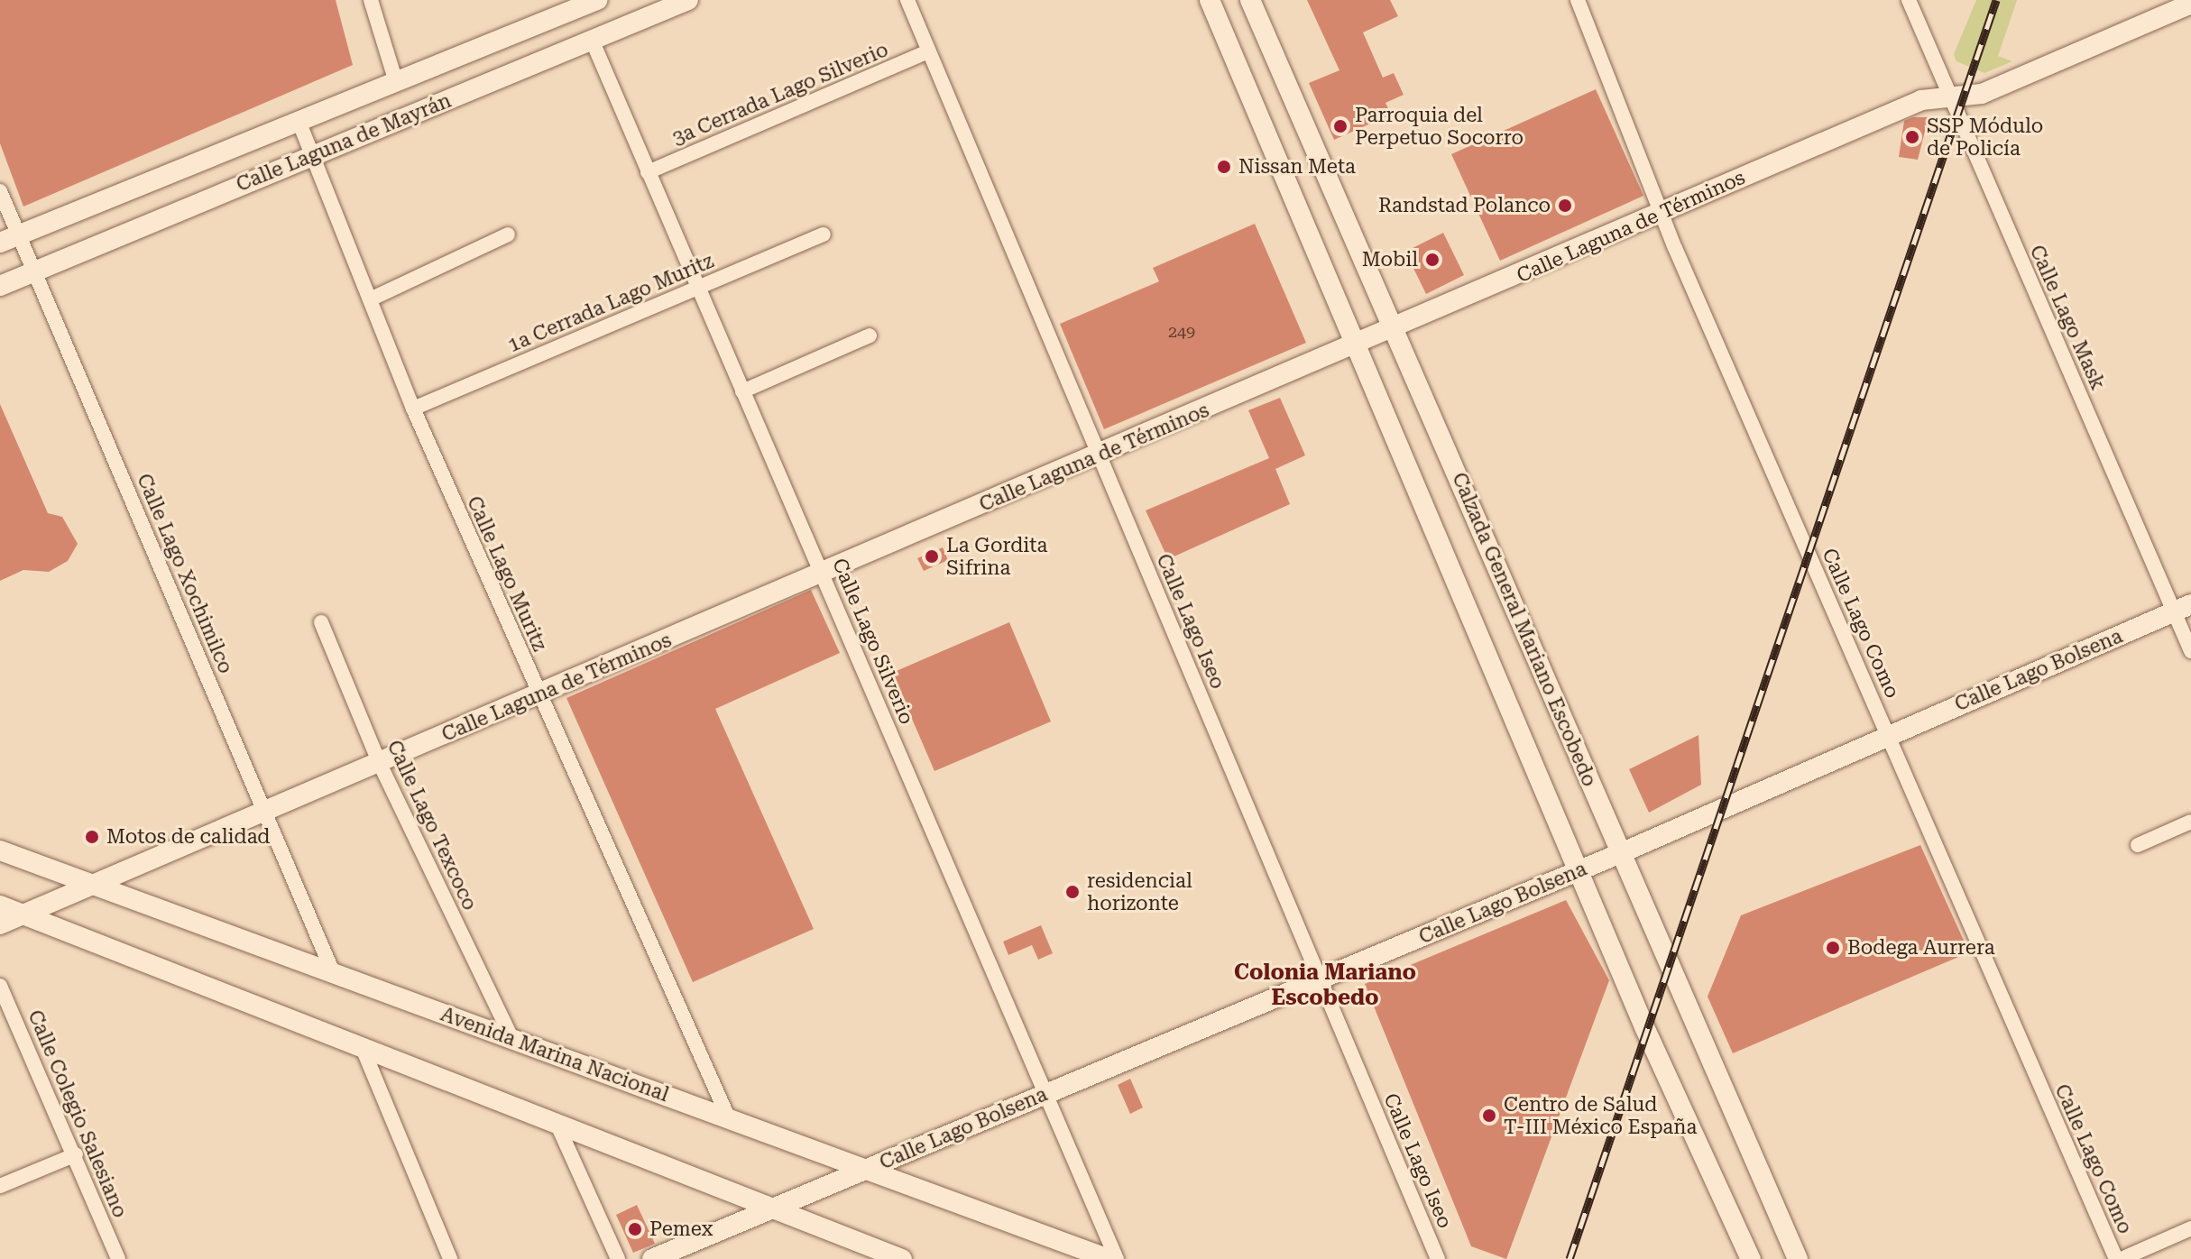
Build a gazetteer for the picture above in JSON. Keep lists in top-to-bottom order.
{
  "streets": {
    "street": [
      "3a Cerrada Lago Silverio",
      "Calle Laguna de Mayrán",
      "Calle Laguna de Términos",
      "1a Cerrada Lago Muritz",
      "Calle Lago Mask",
      "Calle Lago Xochimilco",
      "Calle Lago Muritz",
      "Calle Lago Iseo",
      "Calle Lago Como",
      "Calzada General Mariano Escobedo",
      "Calle Lago Silverio",
      "Calle Lago Bolsena",
      "Calle Lago Texcoco",
      "Avenida Marina Nacional",
      "Calle Colegio Salesiano"
    ]
  },
  "crossings": [
    ["3a Cerrada Lago Silverio", "Calle Lago Iseo"],
    ["3a Cerrada Lago Silverio", "Calle Lago Silverio"],
    ["Calle Laguna de Mayrán", "Calle Lago Xochimilco"],
    ["Calle Laguna de Mayrán", "Calle Lago Muritz"],
    ["Calle Laguna de Mayrán", "Calle Lago Silverio"],
    ["Calle Laguna de Términos", "Calle Lago Mask"],
    ["Calle Laguna de Términos", "Calle Lago Xochimilco"],
    ["Calle Laguna de Términos", "Calle Lago Muritz"],
    ["Calle Laguna de Términos", "Calle Lago Iseo"],
    ["Calle Laguna de Términos", "Calle Lago Como"],
    ["Calle Laguna de Términos", "Calzada General Mariano Escobedo"],
    ["Calle Laguna de Términos", "Calle Lago Silverio"],
    ["Calle Laguna de Términos", "Calle Lago Texcoco"],
    ["Calle Laguna de Términos", "Avenida Marina Nacional"],
    ["1a Cerrada Lago Muritz", "Calle Lago Muritz"],
    ["1a Cerrada Lago Muritz", "Calle Lago Silverio"],
    ["Calle Lago Mask", "Calle Lago Bolsena"],
    ["Calle Lago Xochimilco", "Avenida Marina Nacional"],
    ["Calle Lago Muritz", "Avenida Marina Nacional"],
    ["Calle Lago Iseo", "Calle Lago Bolsena"],
    ["Calle Lago Como", "Calle Lago Bolsena"],
    ["Calzada General Mariano Escobedo", "Calle Lago Bolsena"],
    ["Calle Lago Silverio", "Calle Lago Bolsena"],
    ["Calle Lago Bolsena", "Avenida Marina Nacional"],
    ["Calle Lago Texcoco", "Avenida Marina Nacional"]
  ],
  "districts": ["Colonia Mariano Escobedo"],
  "places": [
    "Parroquia del Perpetuo Socorro",
    "SSP Módulo de Policía",
    "Nissan Meta",
    "Randstad Polanco",
    "Mobil",
    "La Gordita Sifrina",
    "Motos de calidad",
    "residencial horizonte",
    "Bodega Aurrera",
    "Centro de Salud T-III México España",
    "Pemex"
  ],
  "house_numbers": ["249"]
}
